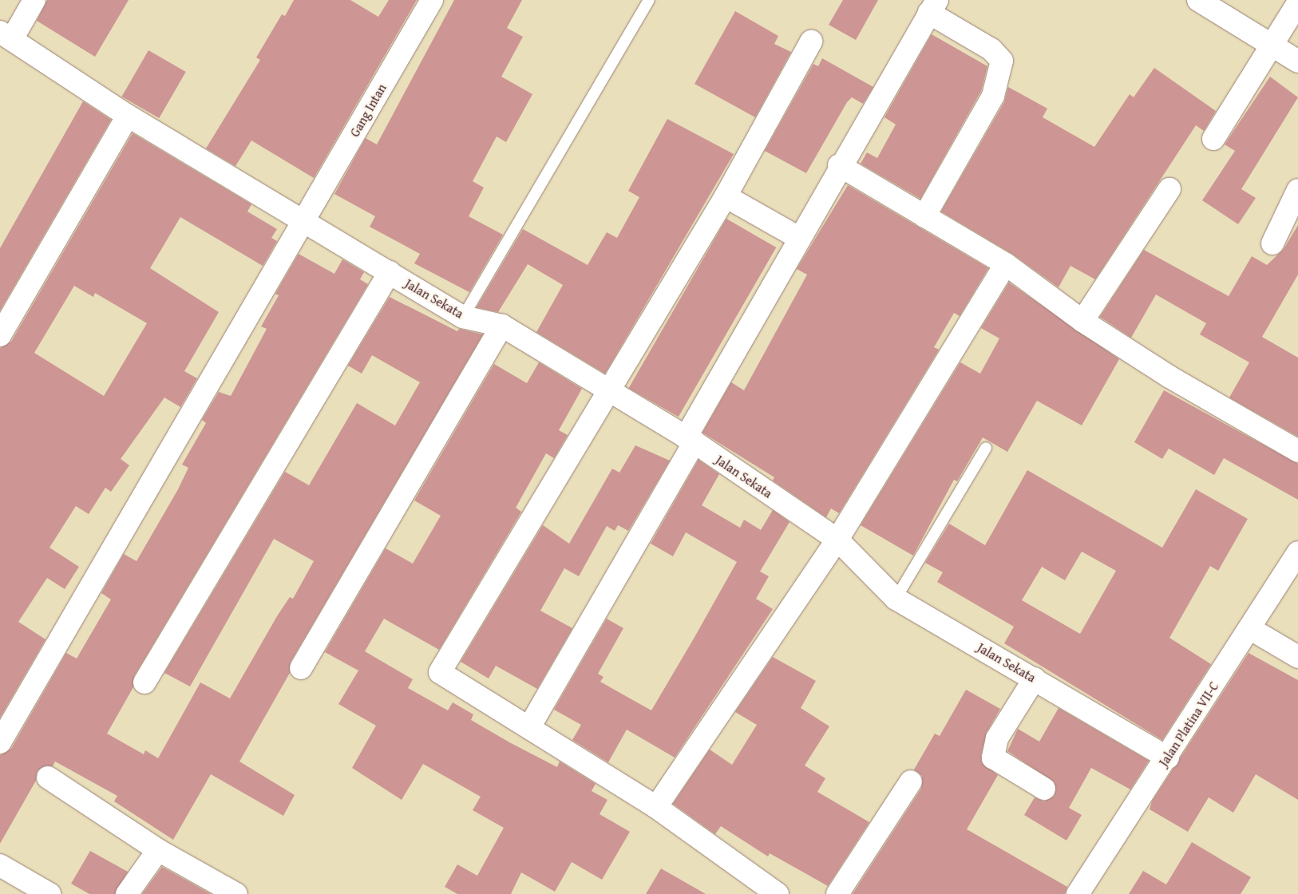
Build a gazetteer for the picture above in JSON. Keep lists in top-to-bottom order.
{
  "streets": {
    "street": ["Gang Intan", "Jalan Sekata", "Jalan Platina VII-C"]
  },
  "crossings": [
    ["Gang Intan", "Jalan Sekata"],
    ["Jalan Sekata", "Jalan Platina VII-C"]
  ]
}
